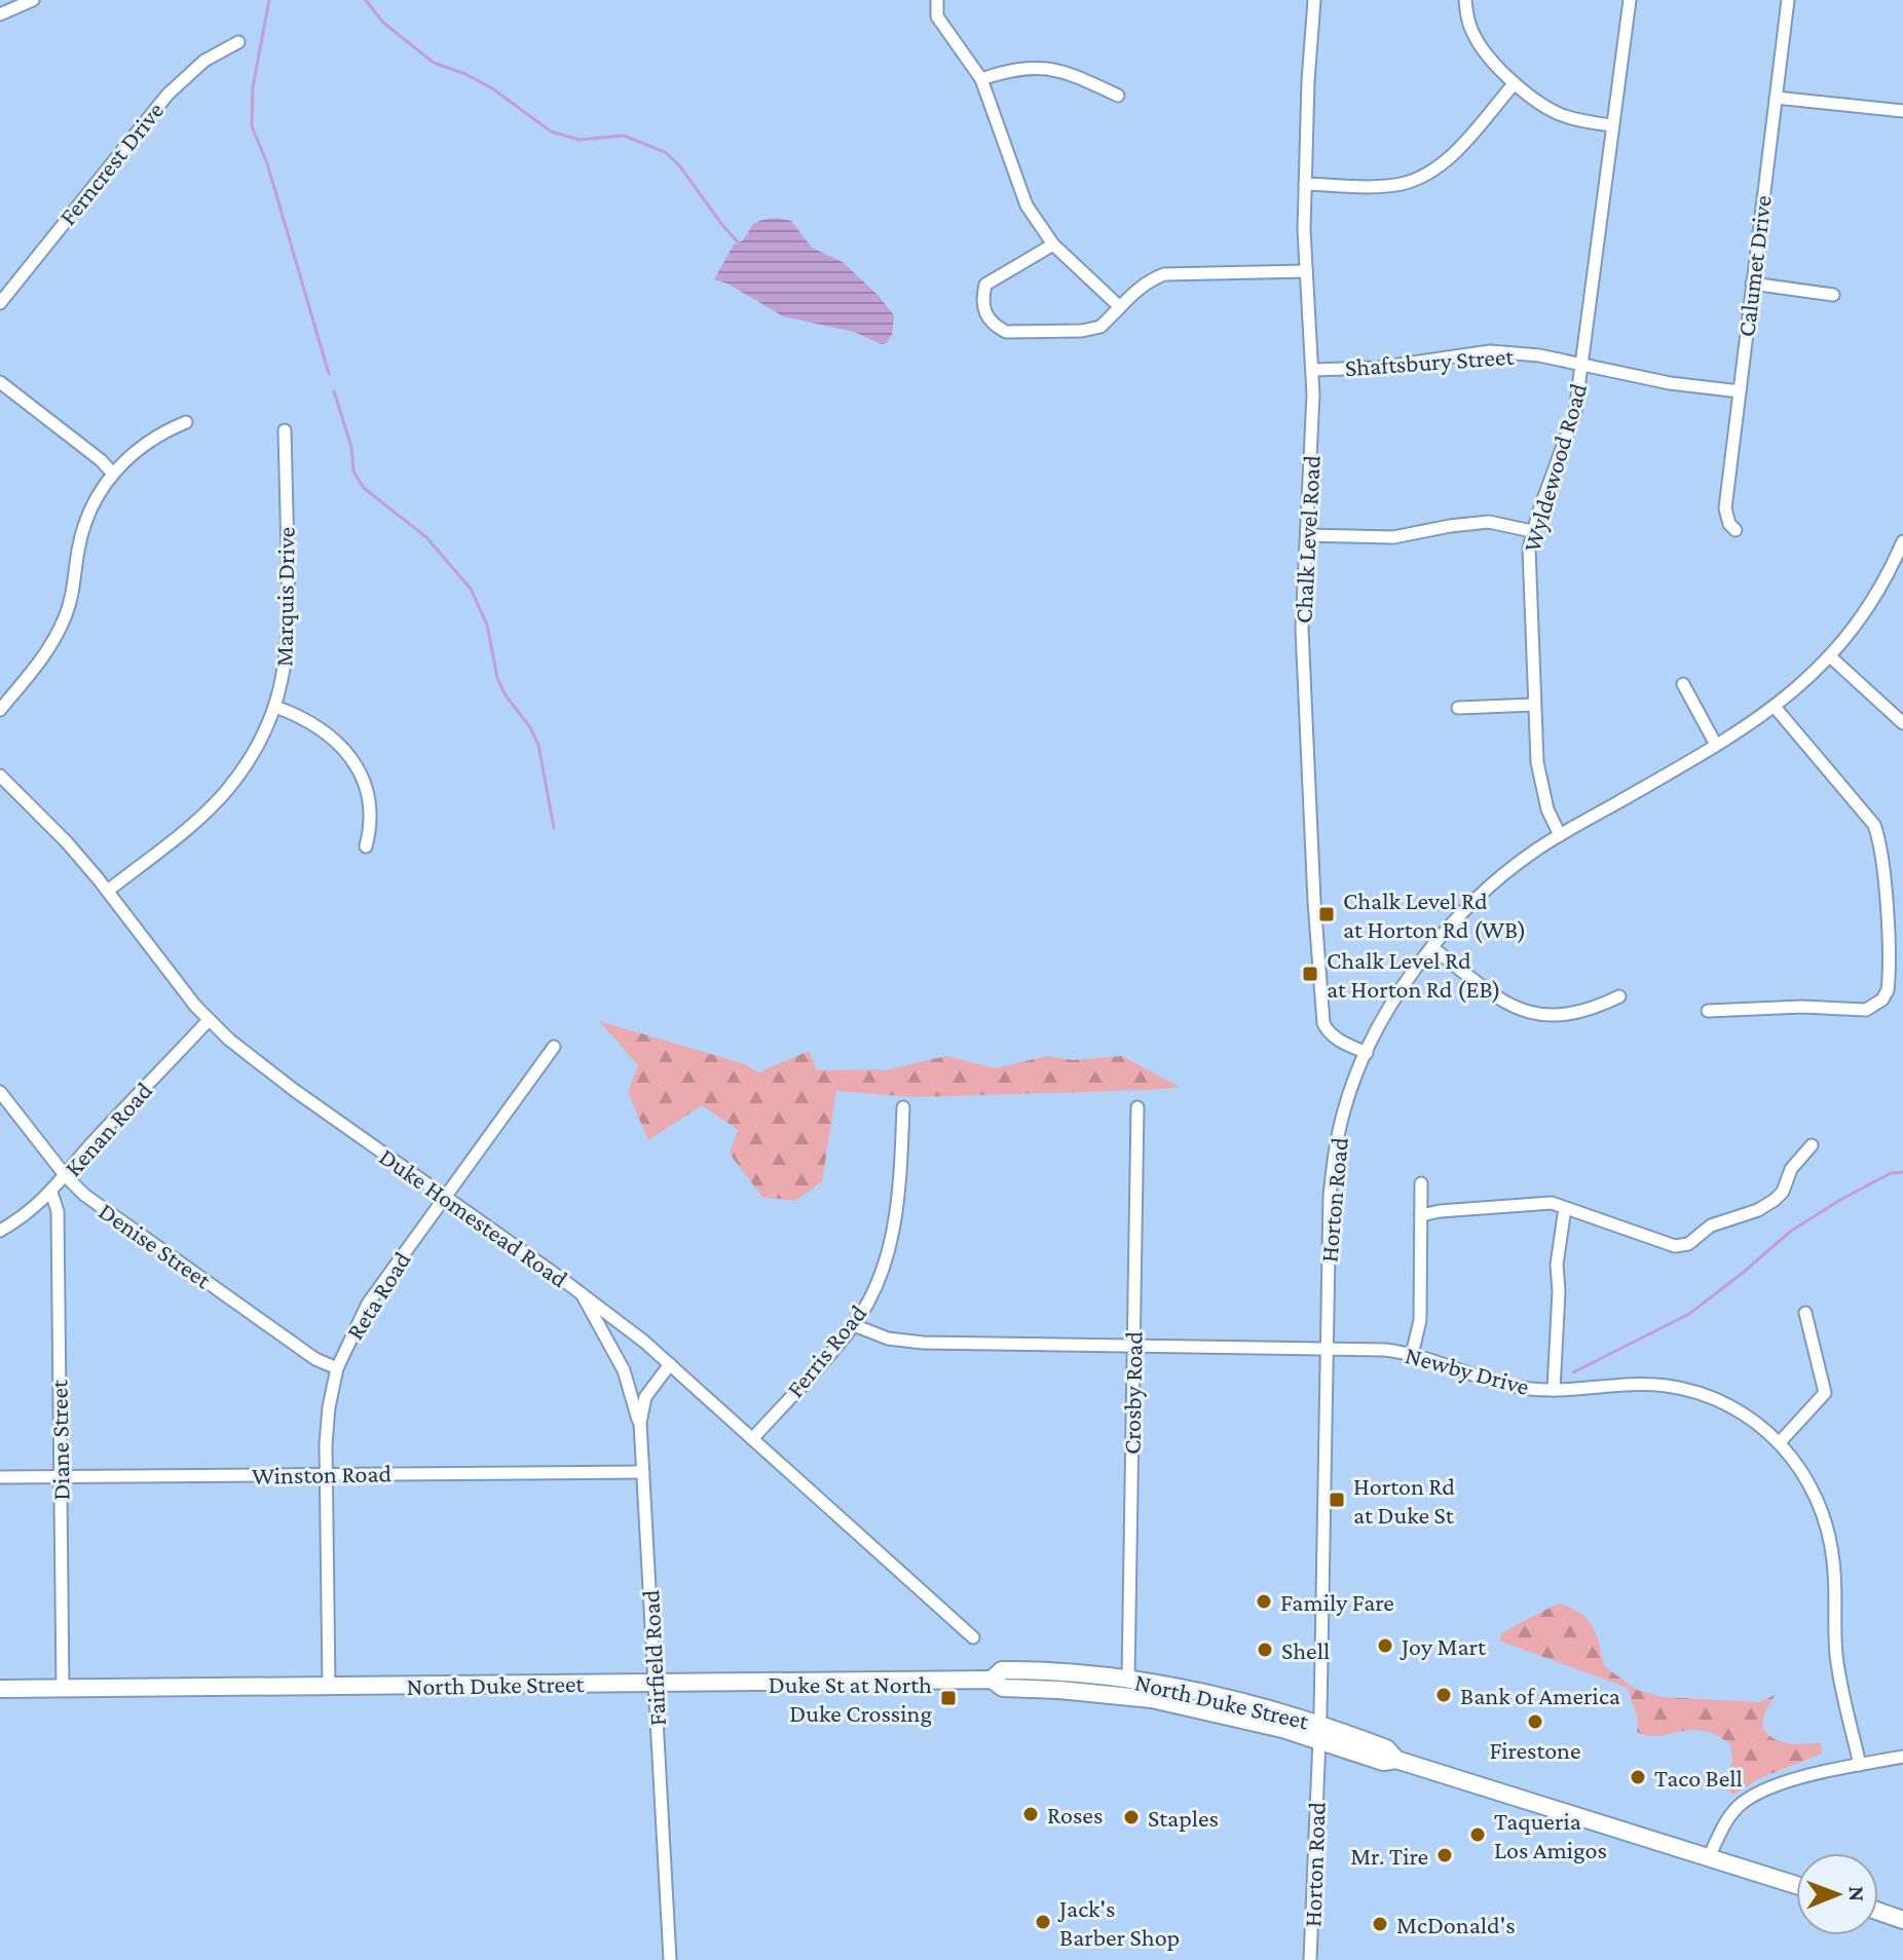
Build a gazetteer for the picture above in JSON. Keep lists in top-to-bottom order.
{
  "streets": {
    "highway": ["North Duke Street"],
    "street": [
      "Ferncrest Drive",
      "Calumet Drive",
      "Shaftsbury Street",
      "Wyldewood Road",
      "Chalk Level Road",
      "Marquis Drive",
      "Kenan Road",
      "Horton Road",
      "Duke Homestead Road",
      "Denise Street",
      "Reta Road",
      "Ferris Road",
      "Newby Drive",
      "Crosby Road",
      "Diane Street",
      "Winston Road",
      "Fairfield Road"
    ]
  },
  "crossings": [
    ["Calumet Drive", "Shaftsbury Street"],
    ["Shaftsbury Street", "Wyldewood Road"],
    ["Shaftsbury Street", "Chalk Level Road"],
    ["Wyldewood Road", "Horton Road"],
    ["Chalk Level Road", "Horton Road"],
    ["Marquis Drive", "Duke Homestead Road"],
    ["Kenan Road", "Duke Homestead Road"],
    ["Kenan Road", "Denise Street"],
    ["Kenan Road", "Diane Street"],
    ["Horton Road", "Newby Drive"],
    ["Horton Road", "North Duke Street"],
    ["Duke Homestead Road", "Reta Road"],
    ["Duke Homestead Road", "Ferris Road"],
    ["Duke Homestead Road", "Fairfield Road"],
    ["Denise Street", "Reta Road"],
    ["Reta Road", "Winston Road"],
    ["Reta Road", "North Duke Street"],
    ["Ferris Road", "Newby Drive"],
    ["Newby Drive", "Crosby Road"],
    ["Crosby Road", "North Duke Street"],
    ["Diane Street", "Winston Road"],
    ["Diane Street", "North Duke Street"],
    ["Winston Road", "Fairfield Road"],
    ["Fairfield Road", "North Duke Street"]
  ],
  "places": {
    "transit": [
      "Chalk Level Rd at Horton Rd (WB)",
      "Chalk Level Rd at Horton Rd (EB)",
      "Horton Rd at Duke St",
      "Duke St at North Duke Crossing"
    ],
    "other": [
      "Family Fare",
      "Joy Mart",
      "Shell",
      "Bank of America",
      "Firestone",
      "Taco Bell",
      "Roses",
      "Staples",
      "Taqueria Los Amigos",
      "Mr. Tire",
      "Jack's Barber Shop",
      "McDonald's"
    ]
  },
  "north": "right"
}
